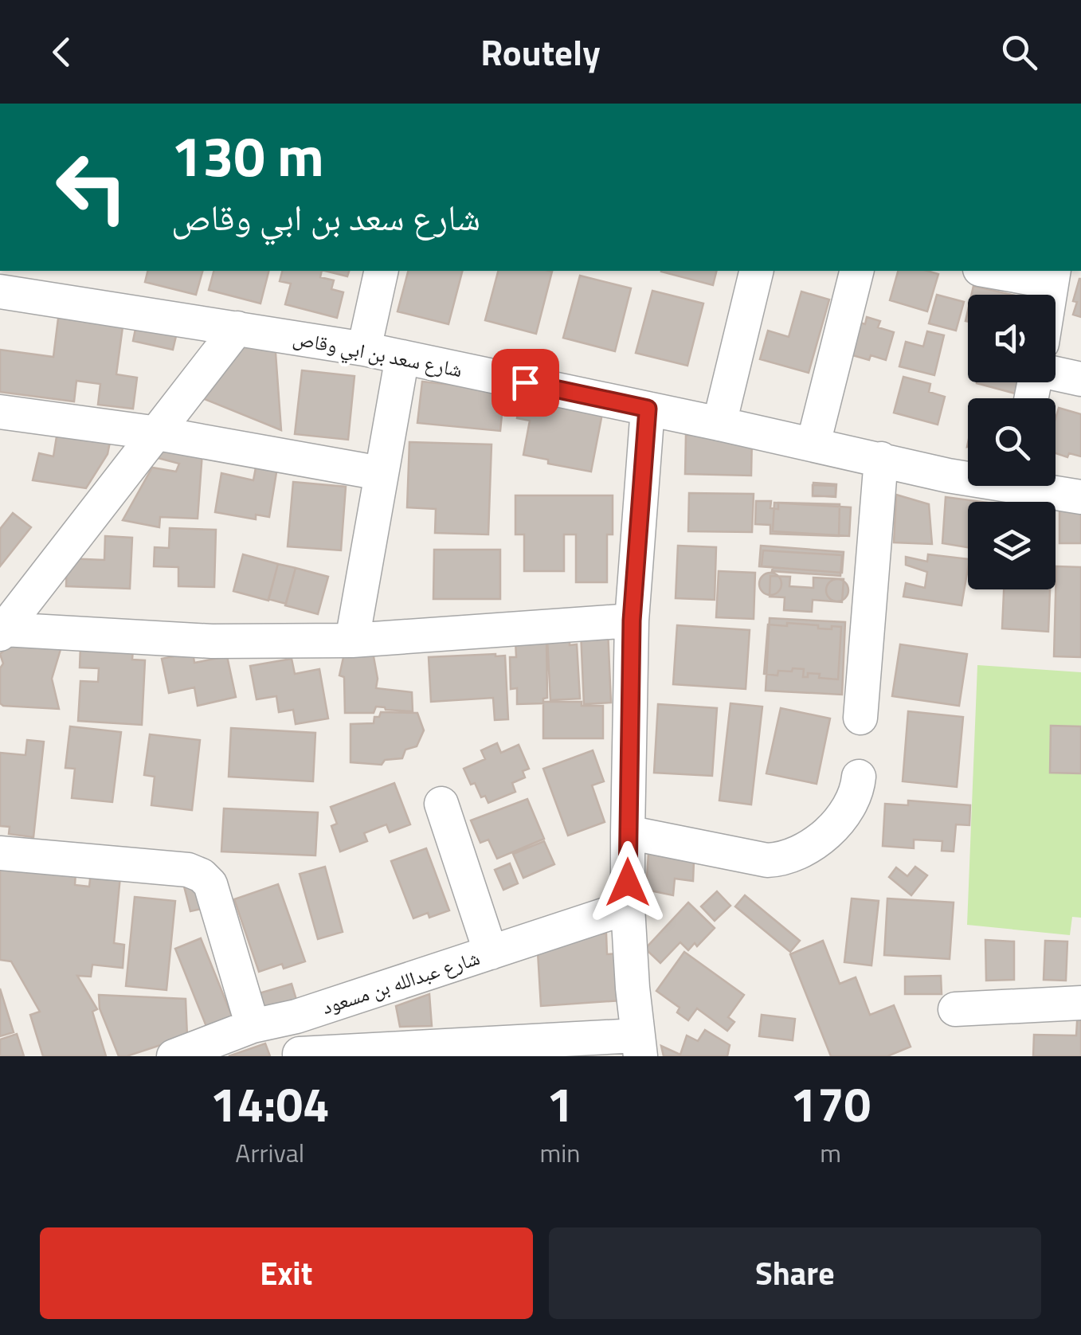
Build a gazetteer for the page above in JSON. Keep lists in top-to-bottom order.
{
  "streets": {
    "street": ["شارع سعد بن ابي وقاص", "شارع عبدالله بن مسعود"]
  },
  "page": {
    "header": "Routely",
    "turn": ["130 m", "شارع سعد بن ابي وقاص"],
    "eta": [
      "14:04",
      "Arrival",
      "1",
      "min",
      "170",
      "m"
    ],
    "buttons": ["Exit", "Share"]
  }
}
